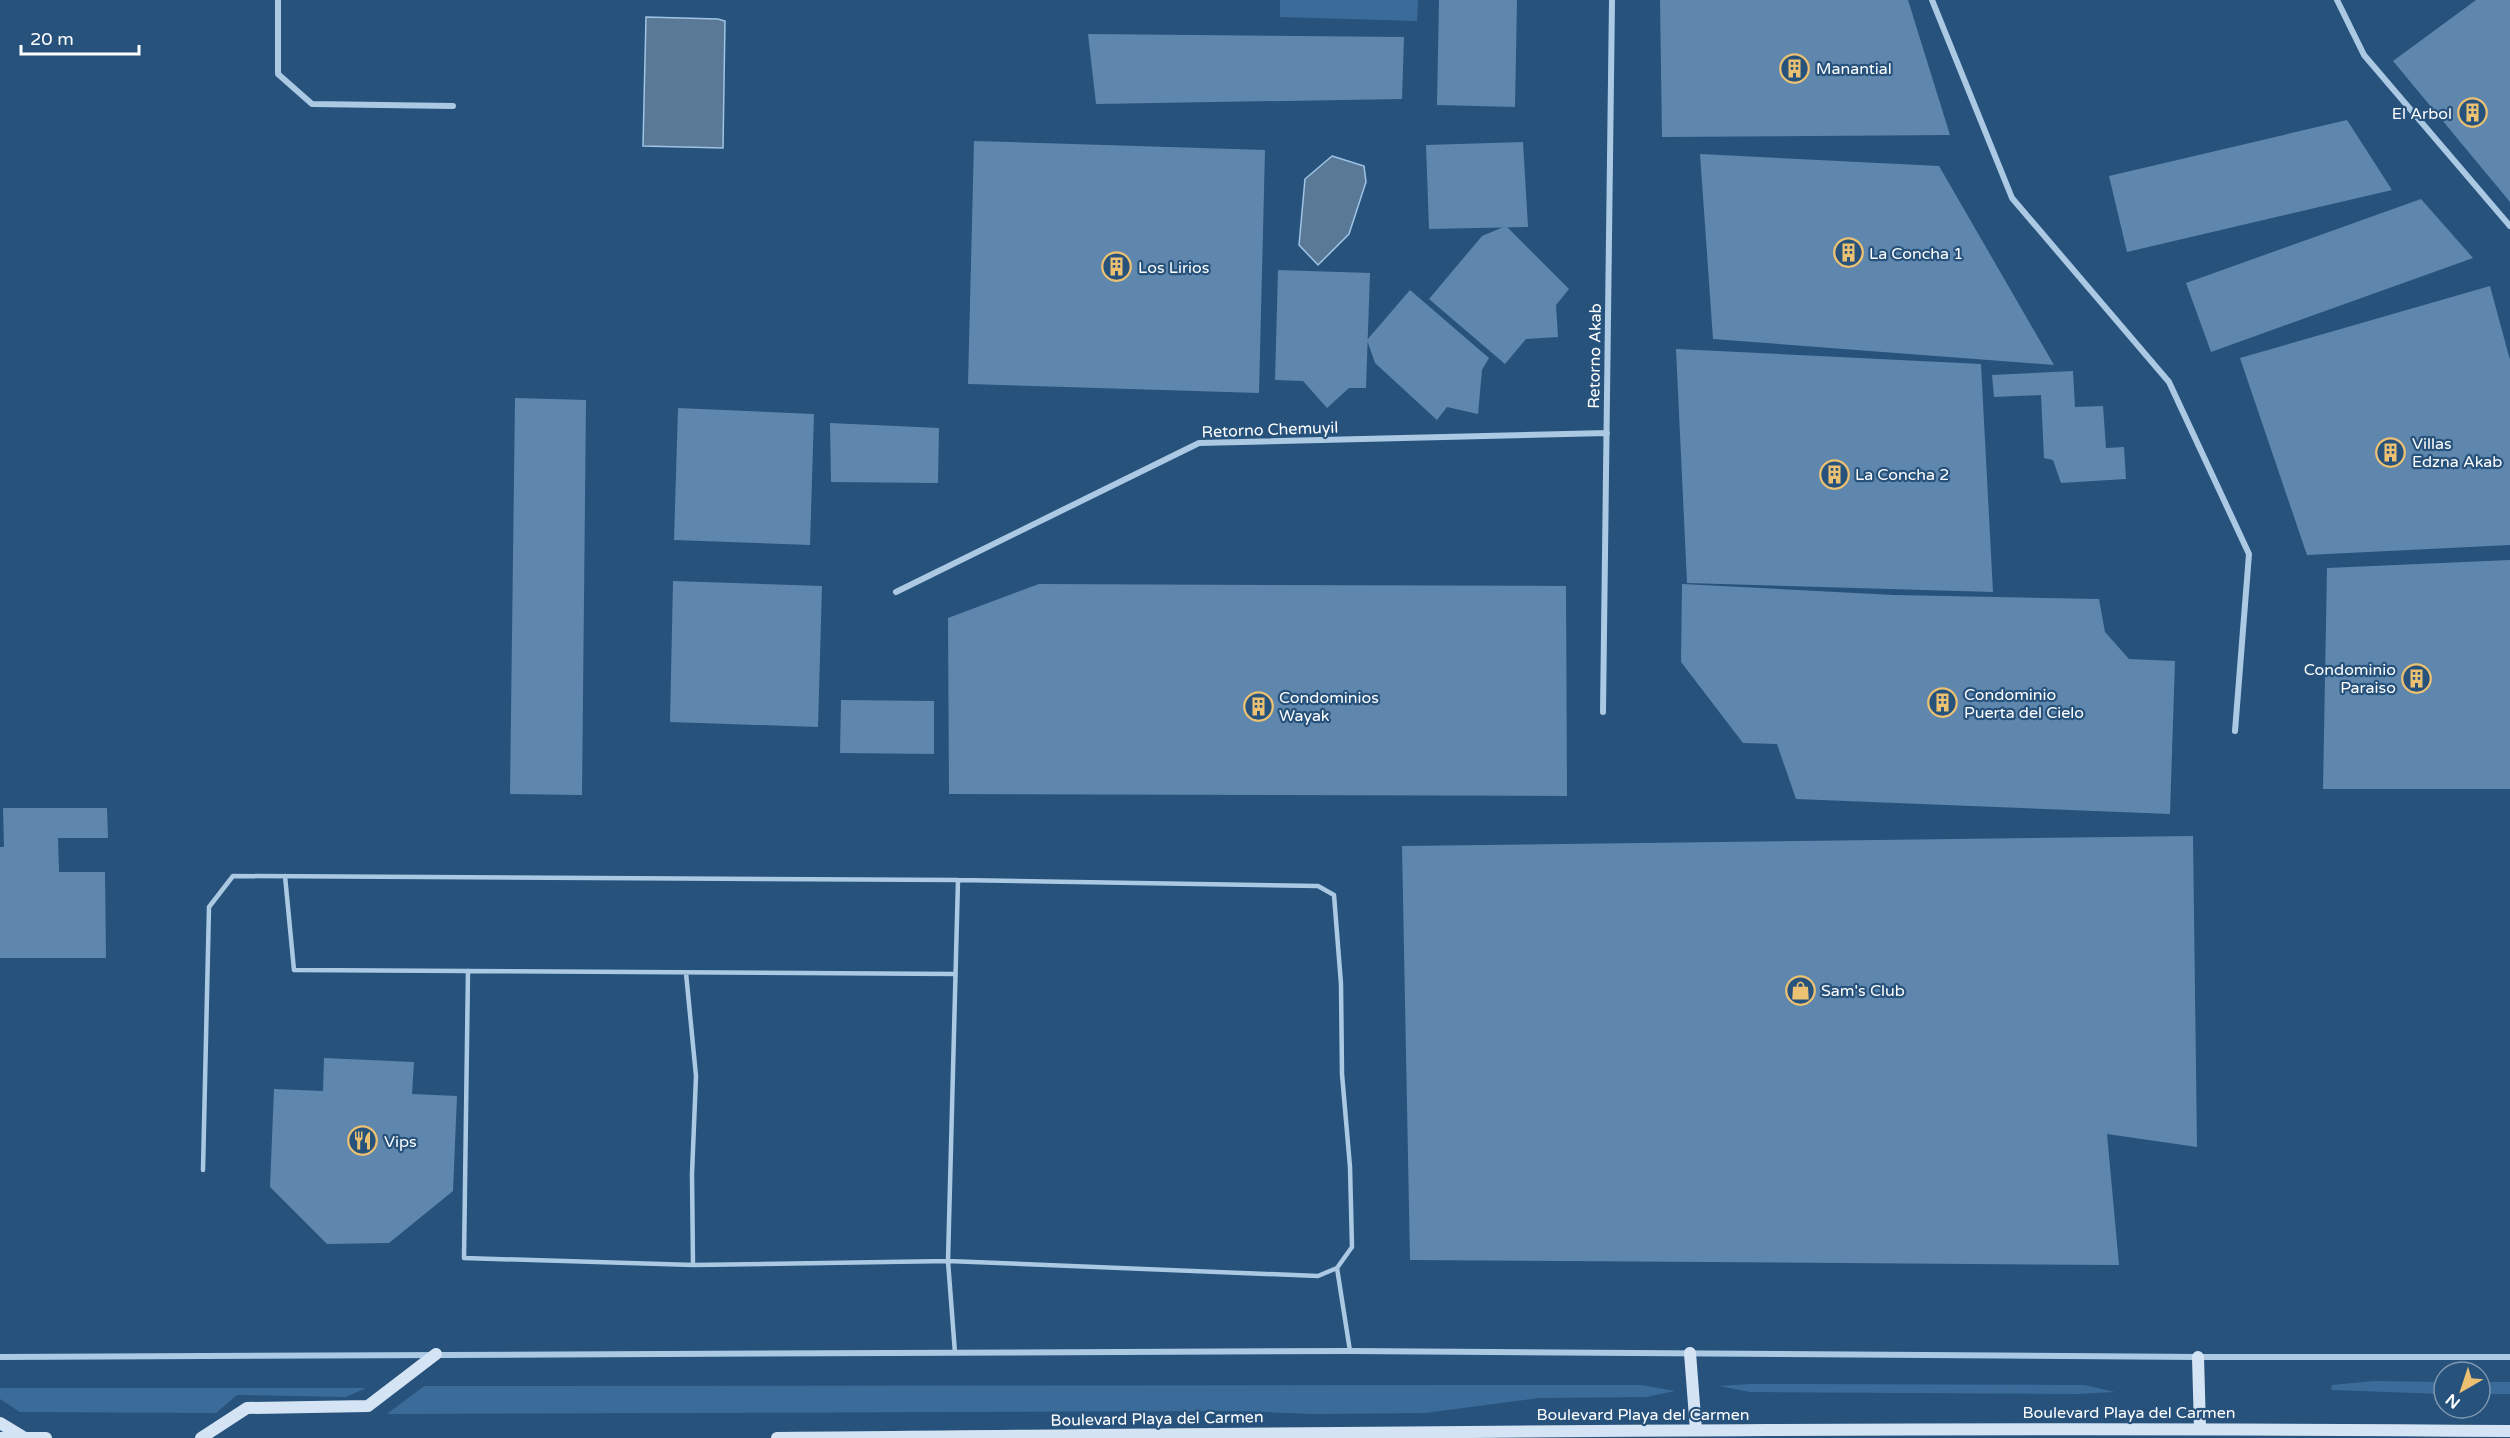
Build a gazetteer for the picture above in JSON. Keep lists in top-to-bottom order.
{
  "streets": {
    "main road": ["Boulevard Playa del Carmen"],
    "street": ["Retorno Akab", "Retorno Chemuyil"]
  },
  "crossings": [
    ["Retorno Akab", "Retorno Chemuyil"]
  ],
  "places": {
    "building": [
      "Manantial",
      "El Arbol",
      "La Concha 1",
      "Los Lirios",
      "Villas Edzna Akab",
      "La Concha 2",
      "Condominio Paraiso",
      "Condominio Puerta del Cielo",
      "Condominios Wayak"
    ],
    "shop": ["Sam's Club"],
    "restaurant": ["Vips"]
  },
  "scale_bar": "20 m",
  "north": "bottom left"
}
